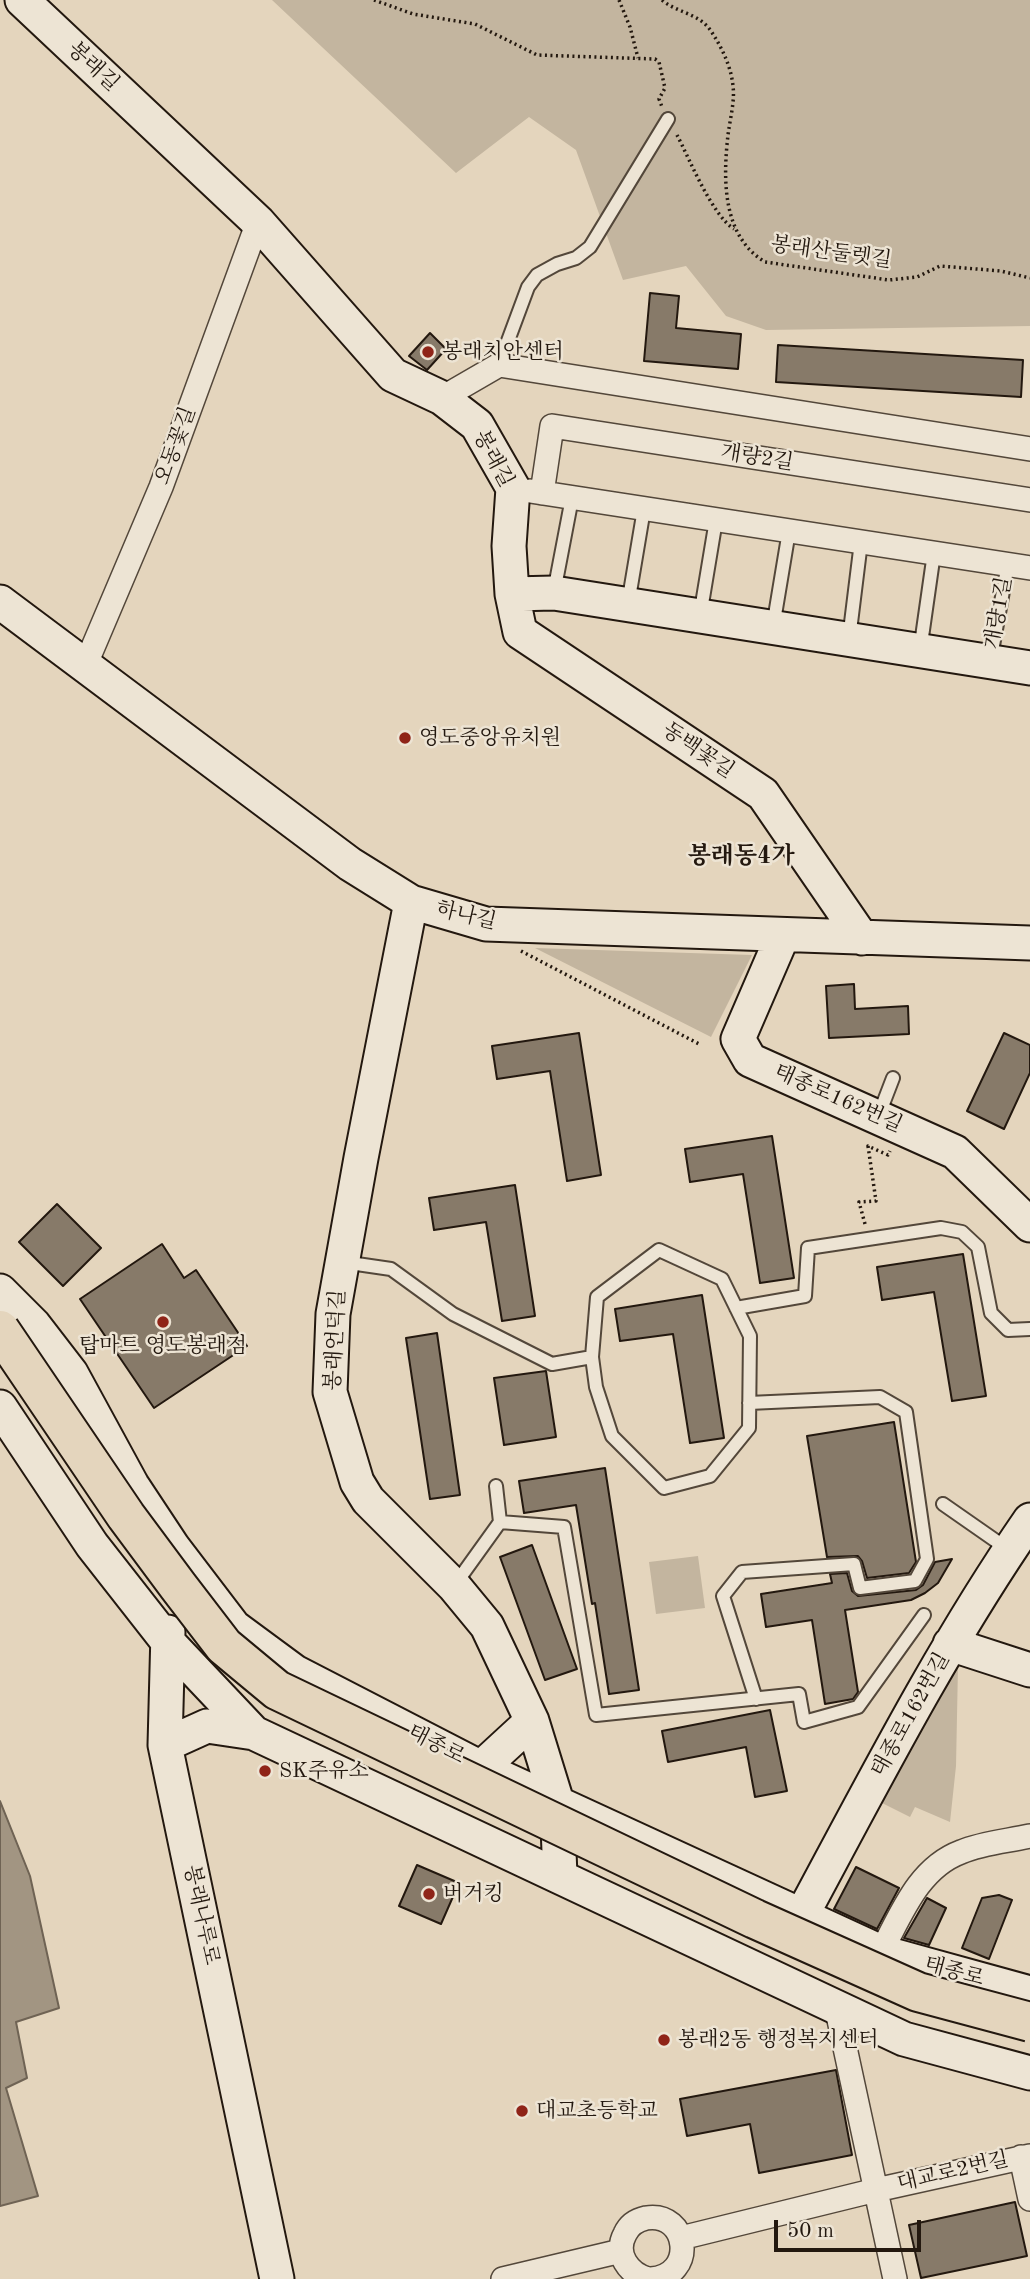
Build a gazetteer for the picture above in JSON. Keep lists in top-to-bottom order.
{
  "streets": {
    "main road": [
      "봉래길",
      "동백꽃길",
      "하나길",
      "태종로162번길",
      "봉래언덕길",
      "태종로",
      "봉래나루로"
    ],
    "street": [
      "오동꽃길",
      "개량2길",
      "개량1길",
      "대교로2번길"
    ],
    "path": ["봉래산둘렛길"]
  },
  "crossings": [
    ["봉래길", "오동꽃길"],
    ["봉래길", "개량2길"],
    ["봉래길", "개량1길"],
    ["봉래길", "동백꽃길"],
    ["오동꽃길", "하나길"],
    ["개량2길", "개량1길"],
    ["동백꽃길", "하나길"],
    ["하나길", "태종로162번길"],
    ["하나길", "봉래언덕길"],
    ["태종로162번길", "태종로"],
    ["봉래언덕길", "태종로"],
    ["태종로", "봉래나루로"]
  ],
  "districts": ["봉래동4가"],
  "places": [
    "봉래치안센터",
    "영도중앙유치원",
    "탑마트 영도봉래점",
    "SK주유소",
    "버거킹",
    "봉래2동 행정복지센터",
    "대교초등학교"
  ],
  "scale_bar": "50 m"
}
